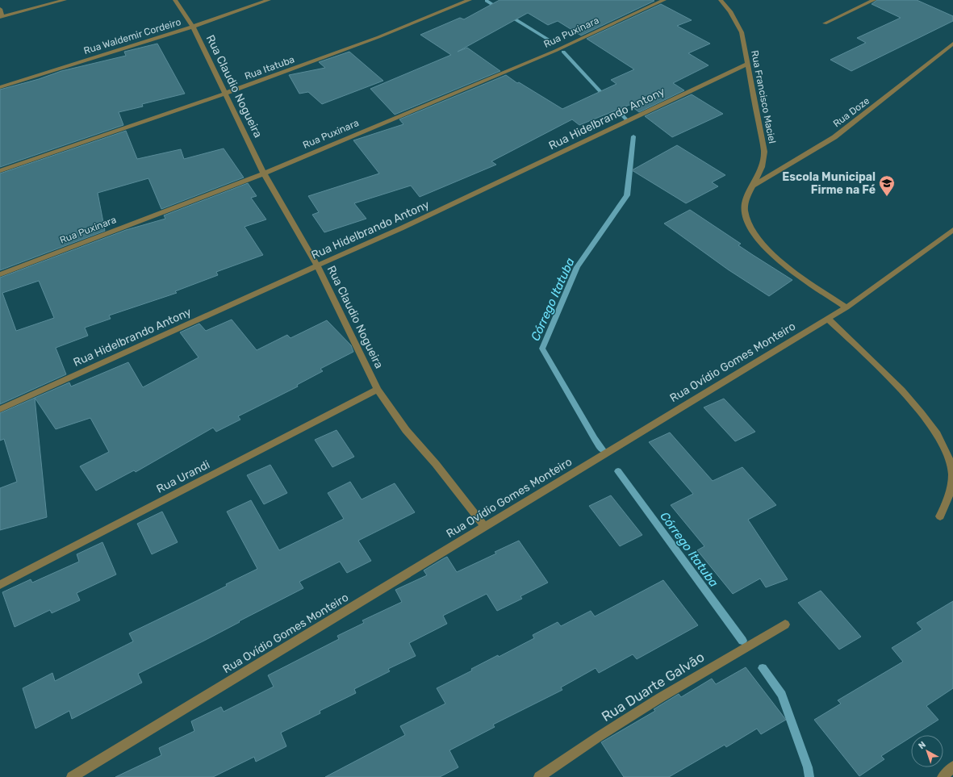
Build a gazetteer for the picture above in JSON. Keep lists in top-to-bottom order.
{
  "streets": {
    "street": [
      "Rua Puxinara",
      "Rua Waldemir Cordeiro",
      "Rua Itatuba",
      "Rua Claudio Nogueira",
      "Rua Francisco Maciel",
      "Rua Doze",
      "Rua Hidelbrando Antony",
      "Rua Ovídio Gomes Monteiro",
      "Rua Urandi",
      "Rua Duarte Galvão"
    ]
  },
  "crossings": [
    ["Rua Puxinara", "Rua Claudio Nogueira"],
    ["Rua Waldemir Cordeiro", "Rua Claudio Nogueira"],
    ["Rua Itatuba", "Rua Claudio Nogueira"],
    ["Rua Claudio Nogueira", "Rua Hidelbrando Antony"],
    ["Rua Claudio Nogueira", "Rua Ovídio Gomes Monteiro"],
    ["Rua Claudio Nogueira", "Rua Urandi"],
    ["Rua Francisco Maciel", "Rua Doze"],
    ["Rua Francisco Maciel", "Rua Hidelbrando Antony"],
    ["Rua Francisco Maciel", "Rua Ovídio Gomes Monteiro"]
  ],
  "water": ["Córrego Itatuba"],
  "places": {
    "school or university": ["Escola Municipal Firme na Fé"]
  },
  "north": "top left"
}
